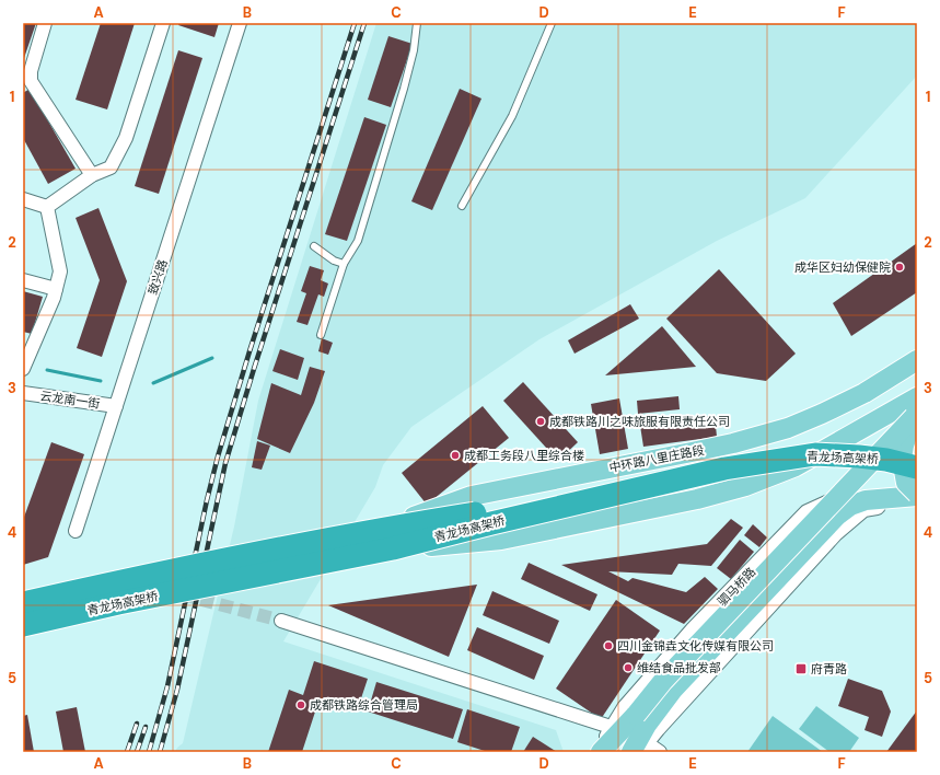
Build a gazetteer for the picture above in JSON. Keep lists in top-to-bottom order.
{
  "streets": {
    "highway": ["青龙场高架桥"],
    "main road": ["中环路八里庄路段", "驷马桥路"],
    "street": ["致兴路", "云龙南一街"]
  },
  "crossings": [
    ["致兴路", "云龙南一街"],
    ["青龙场高架桥", "中环路八里庄路段"]
  ],
  "places": {
    "other": [
      "成华区妇幼保健院",
      "成都铁路川之味旅服有限责任公司",
      "成都工务段八里综合楼",
      "四川金锦垚文化传媒有限公司",
      "维结食品批发部",
      "成都铁路综合管理局"
    ],
    "transit": ["府青路"]
  },
  "grid": {
    "columns": [
      "A",
      "B",
      "C",
      "D",
      "E",
      "F"
    ],
    "rows": [
      "1",
      "2",
      "3",
      "4",
      "5"
    ]
  }
}
